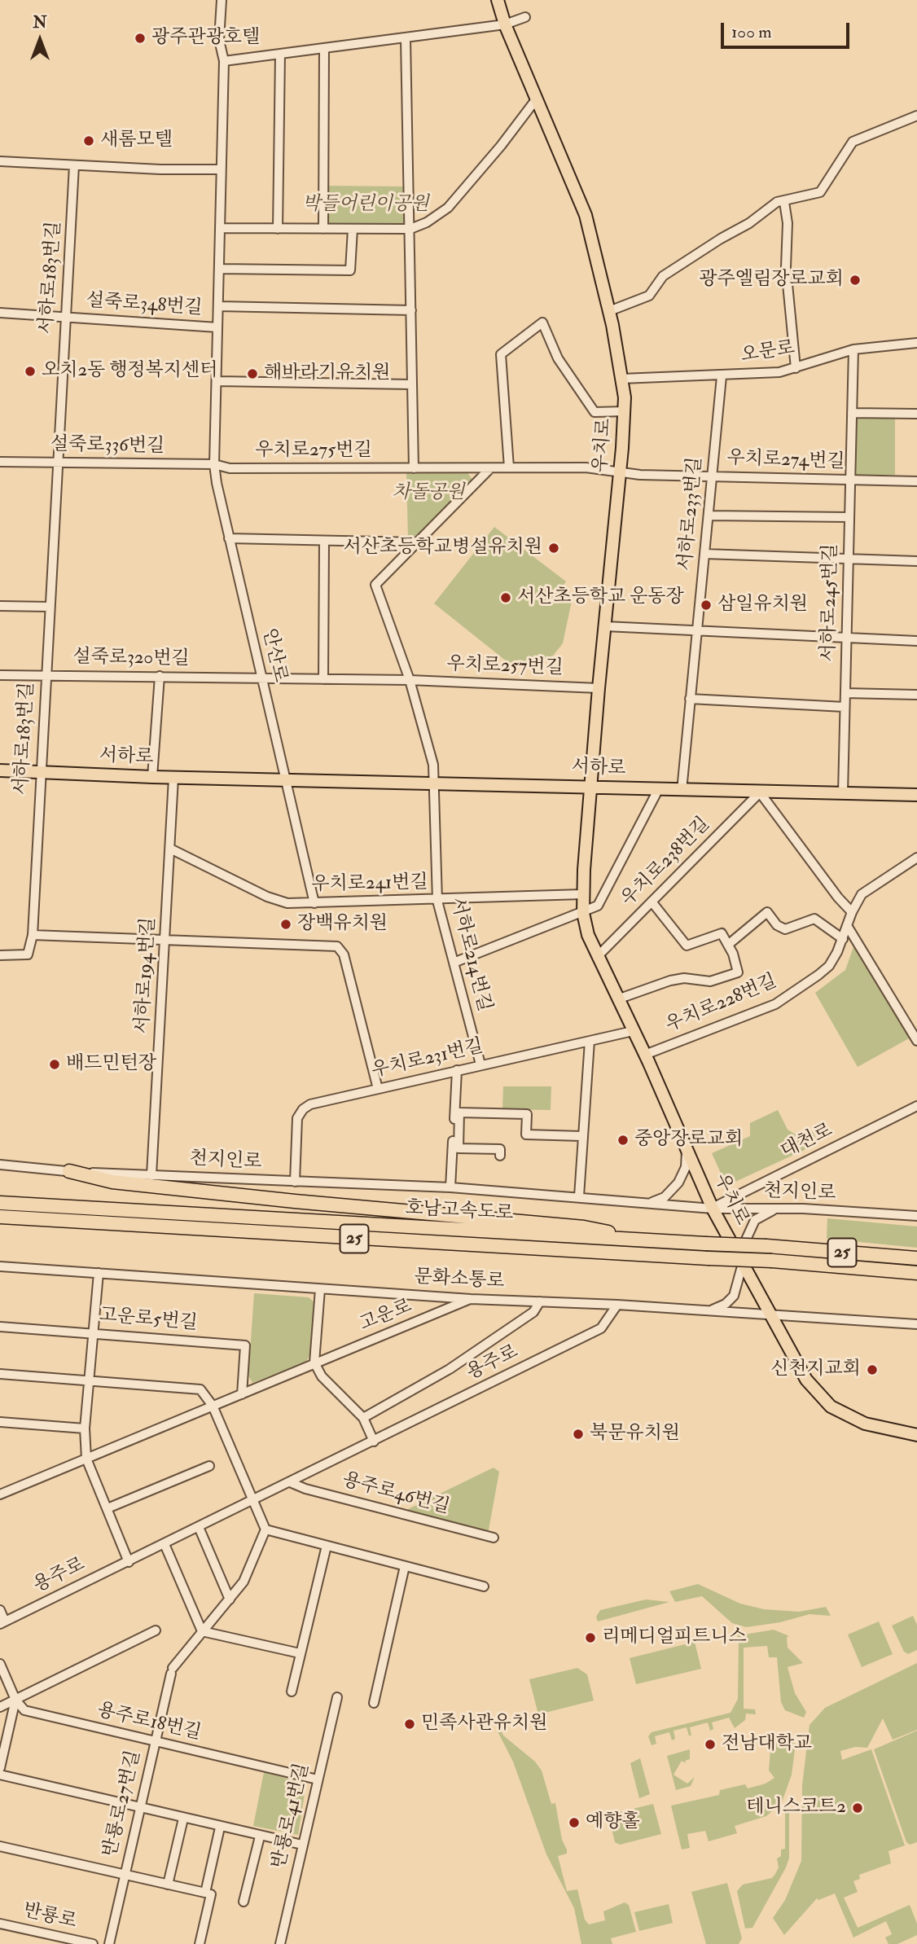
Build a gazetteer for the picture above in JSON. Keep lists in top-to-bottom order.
{
  "streets": {
    "highway": ["호남고속도로", "25"],
    "main road": ["우치로", "서하로"],
    "street": [
      "서하로183번길",
      "설죽로348번길",
      "오문로",
      "설죽로336번길",
      "우치로275번길",
      "우치로274번길",
      "서하로233번길",
      "서하로245번길",
      "안산로",
      "설죽로320번길",
      "우치로257번길",
      "우치로238번길",
      "우치로241번길",
      "서하로214번길",
      "서하로194번길",
      "우치로228번길",
      "우치로231번길",
      "대천로",
      "천지인로",
      "문화소통로",
      "고운로",
      "고운로5번길",
      "용주로",
      "용주로46번길",
      "용주로18번길",
      "반룡로27번길",
      "반룡로41번길",
      "반룡로"
    ]
  },
  "crossings": [
    ["서하로183번길", "설죽로348번길"],
    ["서하로183번길", "설죽로336번길"],
    ["서하로183번길", "설죽로320번길"],
    ["서하로183번길", "서하로"],
    ["설죽로348번길", "안산로"],
    ["오문로", "우치로"],
    ["오문로", "서하로233번길"],
    ["오문로", "서하로245번길"],
    ["우치로", "우치로275번길"],
    ["우치로", "우치로274번길"],
    ["우치로", "우치로257번길"],
    ["우치로", "서하로"],
    ["우치로", "우치로238번길"],
    ["우치로", "우치로241번길"],
    ["우치로", "우치로228번길"],
    ["우치로", "우치로231번길"],
    ["우치로", "대천로"],
    ["우치로", "천지인로"],
    ["우치로", "문화소통로"],
    ["설죽로336번길", "우치로275번길"],
    ["설죽로336번길", "안산로"],
    ["우치로275번길", "우치로274번길"],
    ["우치로275번길", "안산로"],
    ["우치로274번길", "서하로233번길"],
    ["우치로274번길", "서하로245번길"],
    ["서하로233번길", "서하로"],
    ["서하로245번길", "서하로"],
    ["안산로", "설죽로320번길"],
    ["안산로", "우치로257번길"],
    ["안산로", "서하로"],
    ["설죽로320번길", "우치로257번길"],
    ["서하로", "우치로238번길"],
    ["서하로", "서하로214번길"],
    ["서하로", "서하로194번길"],
    ["우치로241번길", "서하로214번길"],
    ["우치로241번길", "서하로194번길"],
    ["서하로214번길", "우치로231번길"],
    ["서하로194번길", "천지인로"],
    ["우치로231번길", "천지인로"],
    ["대천로", "천지인로"],
    ["문화소통로", "고운로"],
    ["문화소통로", "용주로"],
    ["고운로", "고운로5번길"],
    ["용주로", "용주로46번길"],
    ["용주로18번길", "반룡로27번길"],
    ["용주로18번길", "반룡로41번길"]
  ],
  "parks": ["박들어린이공원", "차돌공원"],
  "places": [
    "광주관광호텔",
    "새롬모텔",
    "광주엘림장로교회",
    "오치2동 행정복지센터",
    "해바라기유치원",
    "서산초등학교병설유치원",
    "서산초등학교 운동장",
    "삼일유치원",
    "장백유치원",
    "배드민턴장",
    "중앙장로교회",
    "신천지교회",
    "북문유치원",
    "리메디얼피트니스",
    "민족사관유치원",
    "전남대학교",
    "테니스코트2",
    "예향홀"
  ],
  "scale_bar": "100 m",
  "north": "top"
}
